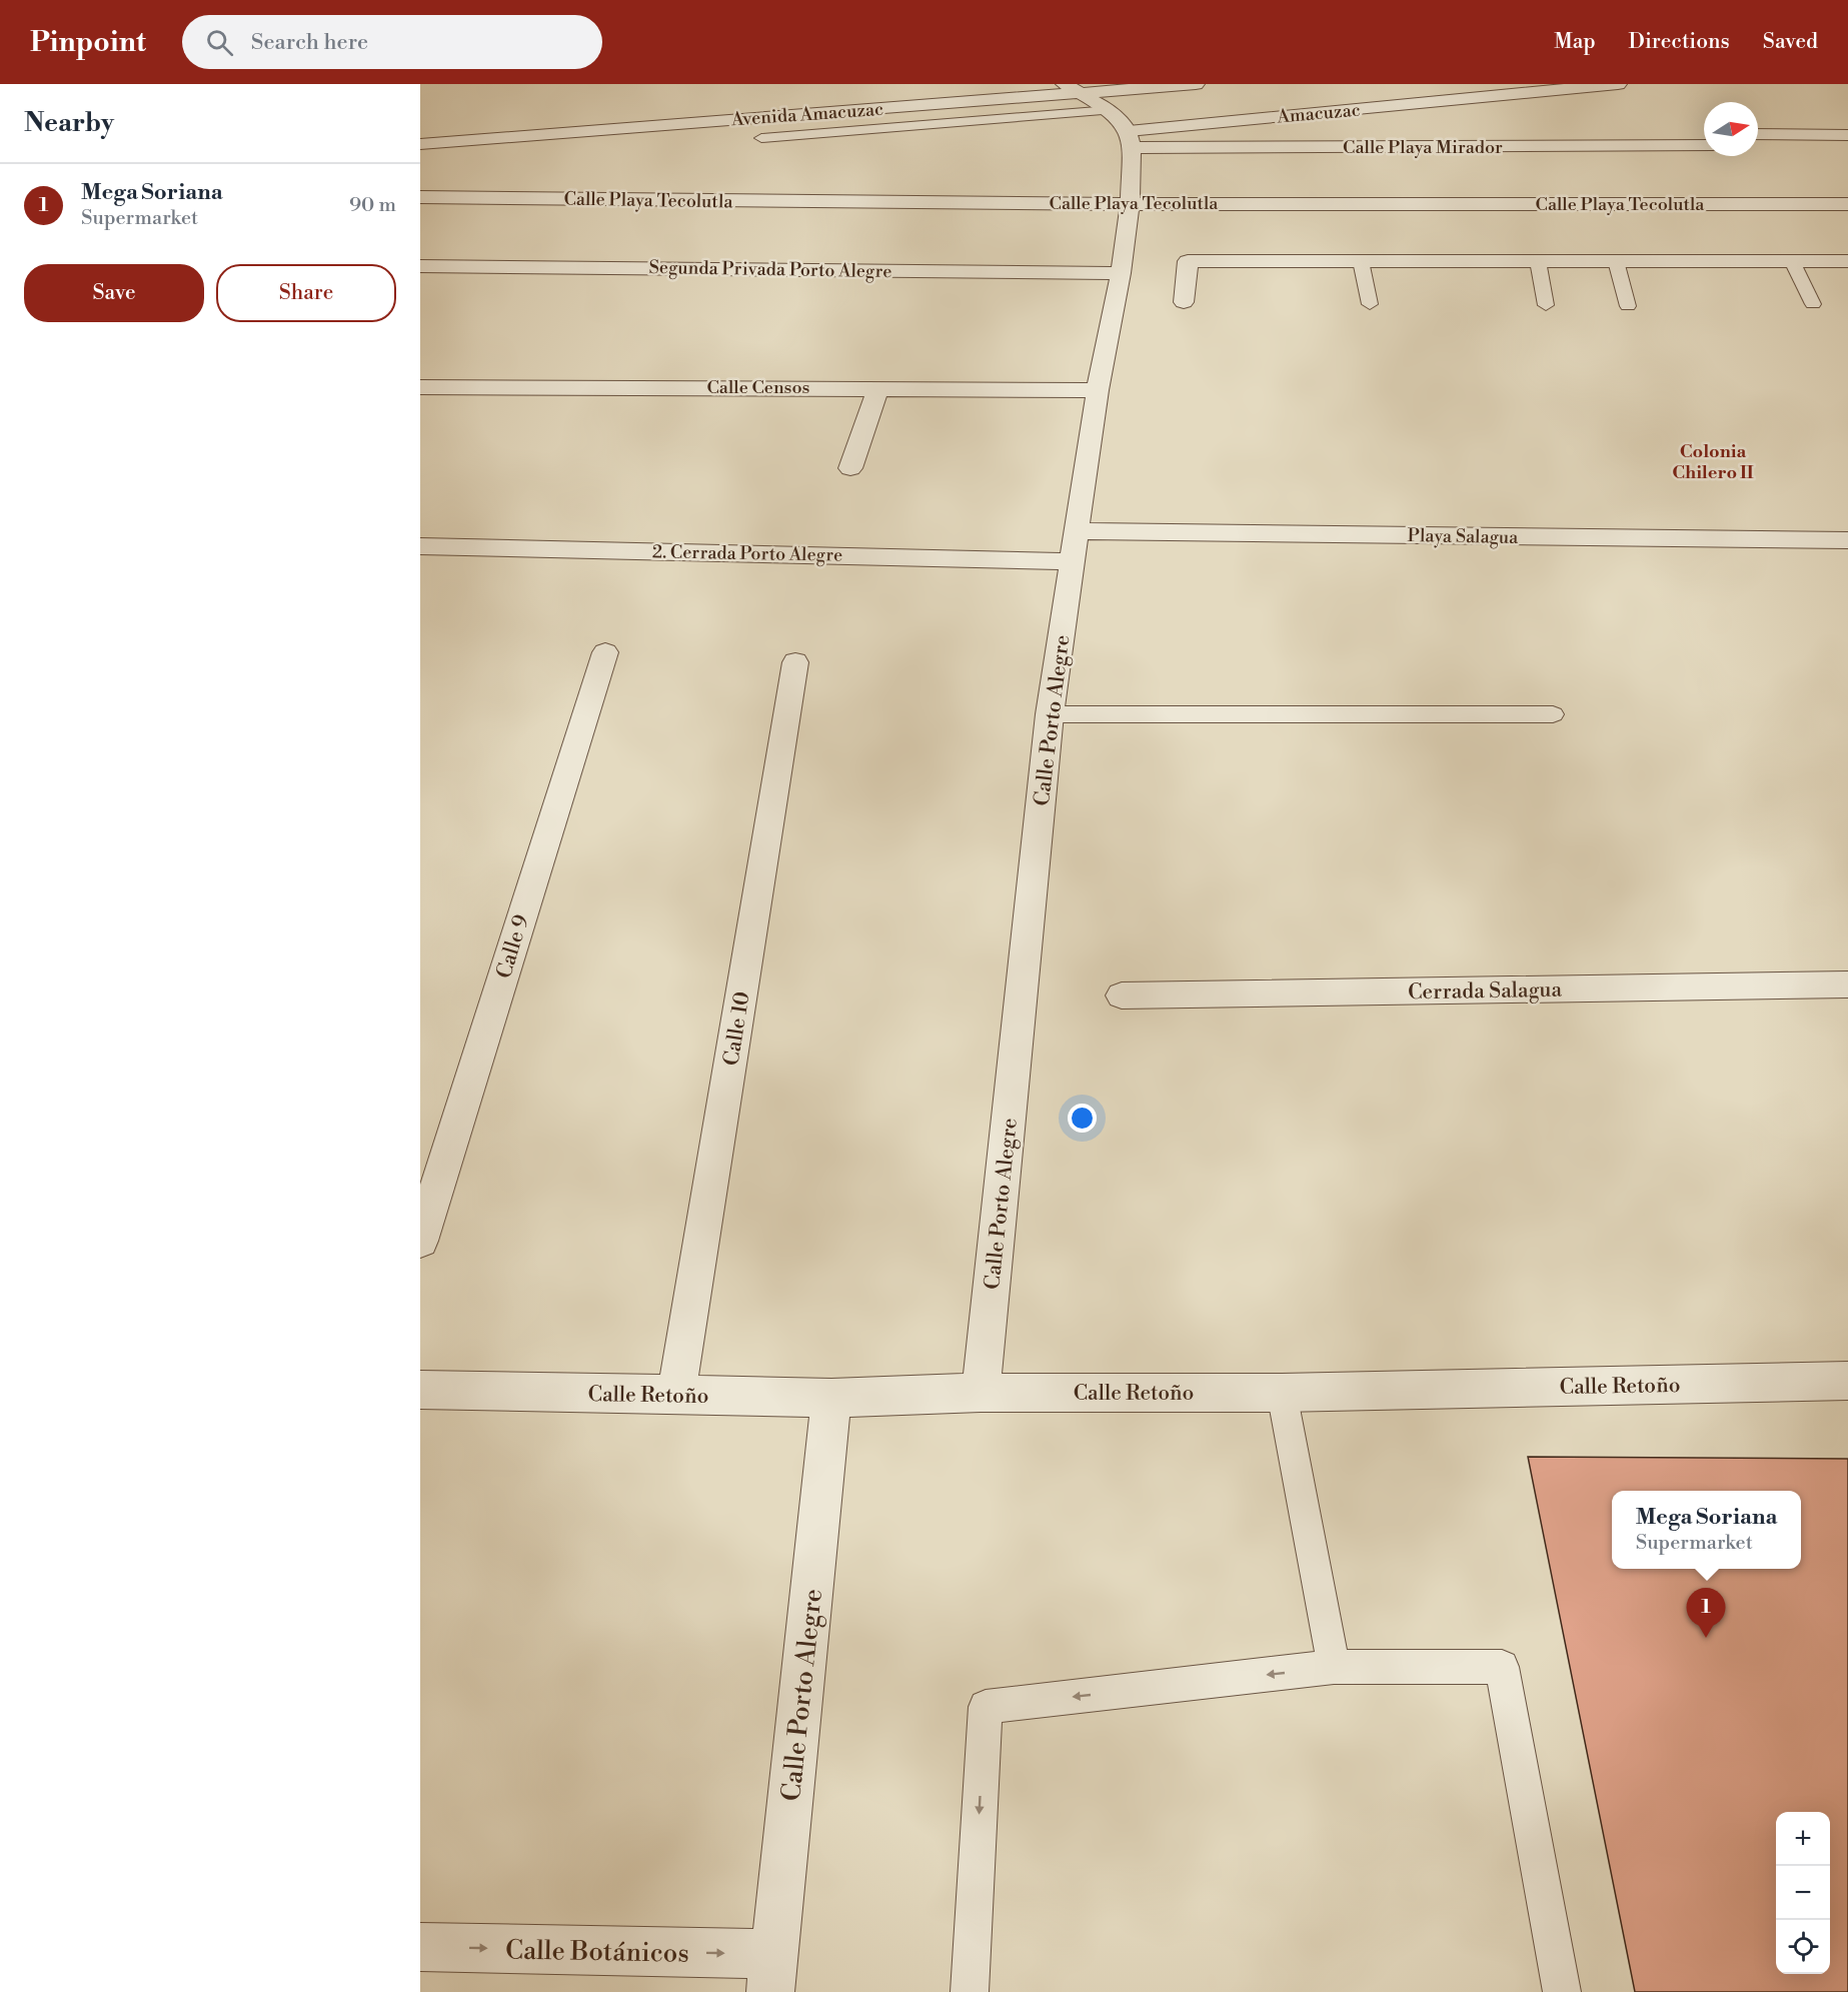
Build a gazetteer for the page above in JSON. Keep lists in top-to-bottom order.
{
  "streets": {
    "street": [
      "Amacuzac",
      "Avenida Amacuzac",
      "Calle Playa Mirador",
      "Calle Playa Tecolutla",
      "Segunda Privada Porto Alegre",
      "Calle Censos",
      "Playa Salagua",
      "2. Cerrada Porto Alegre",
      "Calle Porto Alegre",
      "Calle 9",
      "Cerrada Salagua",
      "Calle 10",
      "Calle Retoño",
      "Calle Botánicos"
    ]
  },
  "crossings": [
    ["Amacuzac", "Calle Playa Mirador"],
    ["Amacuzac", "Calle Porto Alegre"],
    ["Calle Playa Mirador", "Calle Porto Alegre"],
    ["Calle Playa Tecolutla", "Calle Porto Alegre"],
    ["Segunda Privada Porto Alegre", "Calle Porto Alegre"],
    ["Calle Censos", "Calle Porto Alegre"],
    ["Playa Salagua", "Calle Porto Alegre"],
    ["2. Cerrada Porto Alegre", "Calle Porto Alegre"],
    ["Calle Porto Alegre", "Calle Retoño"],
    ["Calle Porto Alegre", "Calle Botánicos"],
    ["Calle 10", "Calle Retoño"]
  ],
  "one_way": ["Calle Botánicos"],
  "districts": ["Colonia Chilero II"],
  "north": "right",
  "page": {
    "header": "Pinpoint",
    "search": "Search here",
    "nav": ["Map", "Directions", "Saved"],
    "heading": "Nearby",
    "list": [
      {
        "mark": "1",
        "name": "Mega Soriana",
        "note": "Supermarket",
        "value": "90 m"
      }
    ],
    "buttons": ["Save", "Share"],
    "popup": ["Mega Soriana", "Supermarket"],
    "pins": "1",
    "map_buttons": ["+", "−"]
  }
}
